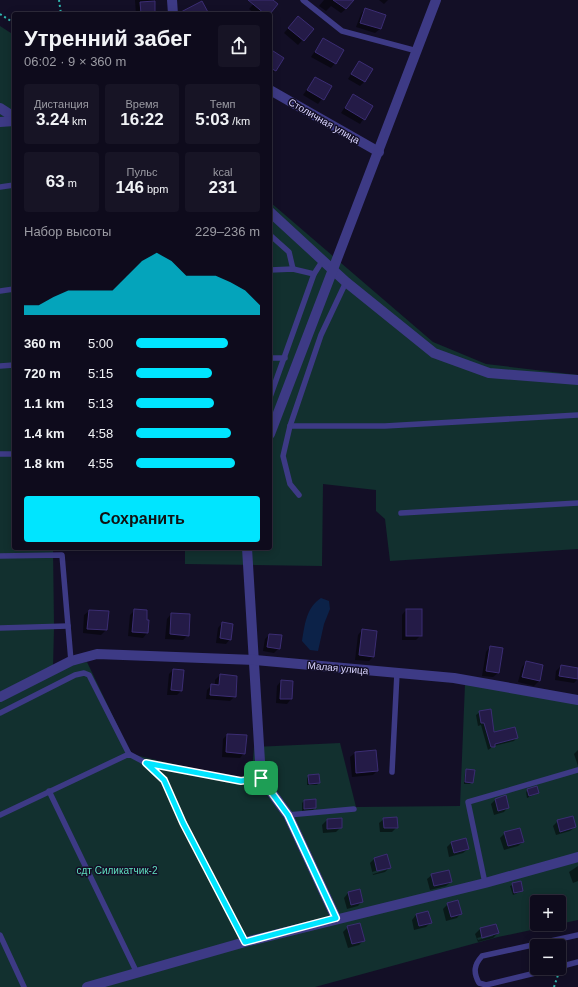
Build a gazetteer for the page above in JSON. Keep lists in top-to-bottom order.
{
  "streets": {
    "street": ["Столичная улица", "Малая улица"]
  },
  "parks": ["сдт Силикатчик-2"],
  "page": {
    "heading": ["Утренний забег", "06:02 · 9 × 360 m"],
    "stats": [
      ["Дистанция", "3.24 km"],
      ["Время", "16:22"],
      ["Темп", "5:03 /km"],
      ["63 m"],
      ["Пульс", "146 bpm"],
      ["kcal", "231"]
    ],
    "chart": ["Набор высоты", "229–236 m"],
    "list": [
      {
        "name": "360 m",
        "note": "5:00"
      },
      {
        "name": "720 m",
        "note": "5:15"
      },
      {
        "name": "1.1 km",
        "note": "5:13"
      },
      {
        "name": "1.4 km",
        "note": "4:58"
      },
      {
        "name": "1.8 km",
        "note": "4:55"
      }
    ],
    "buttons": "Сохранить",
    "map_buttons": ["+", "−"]
  }
}
